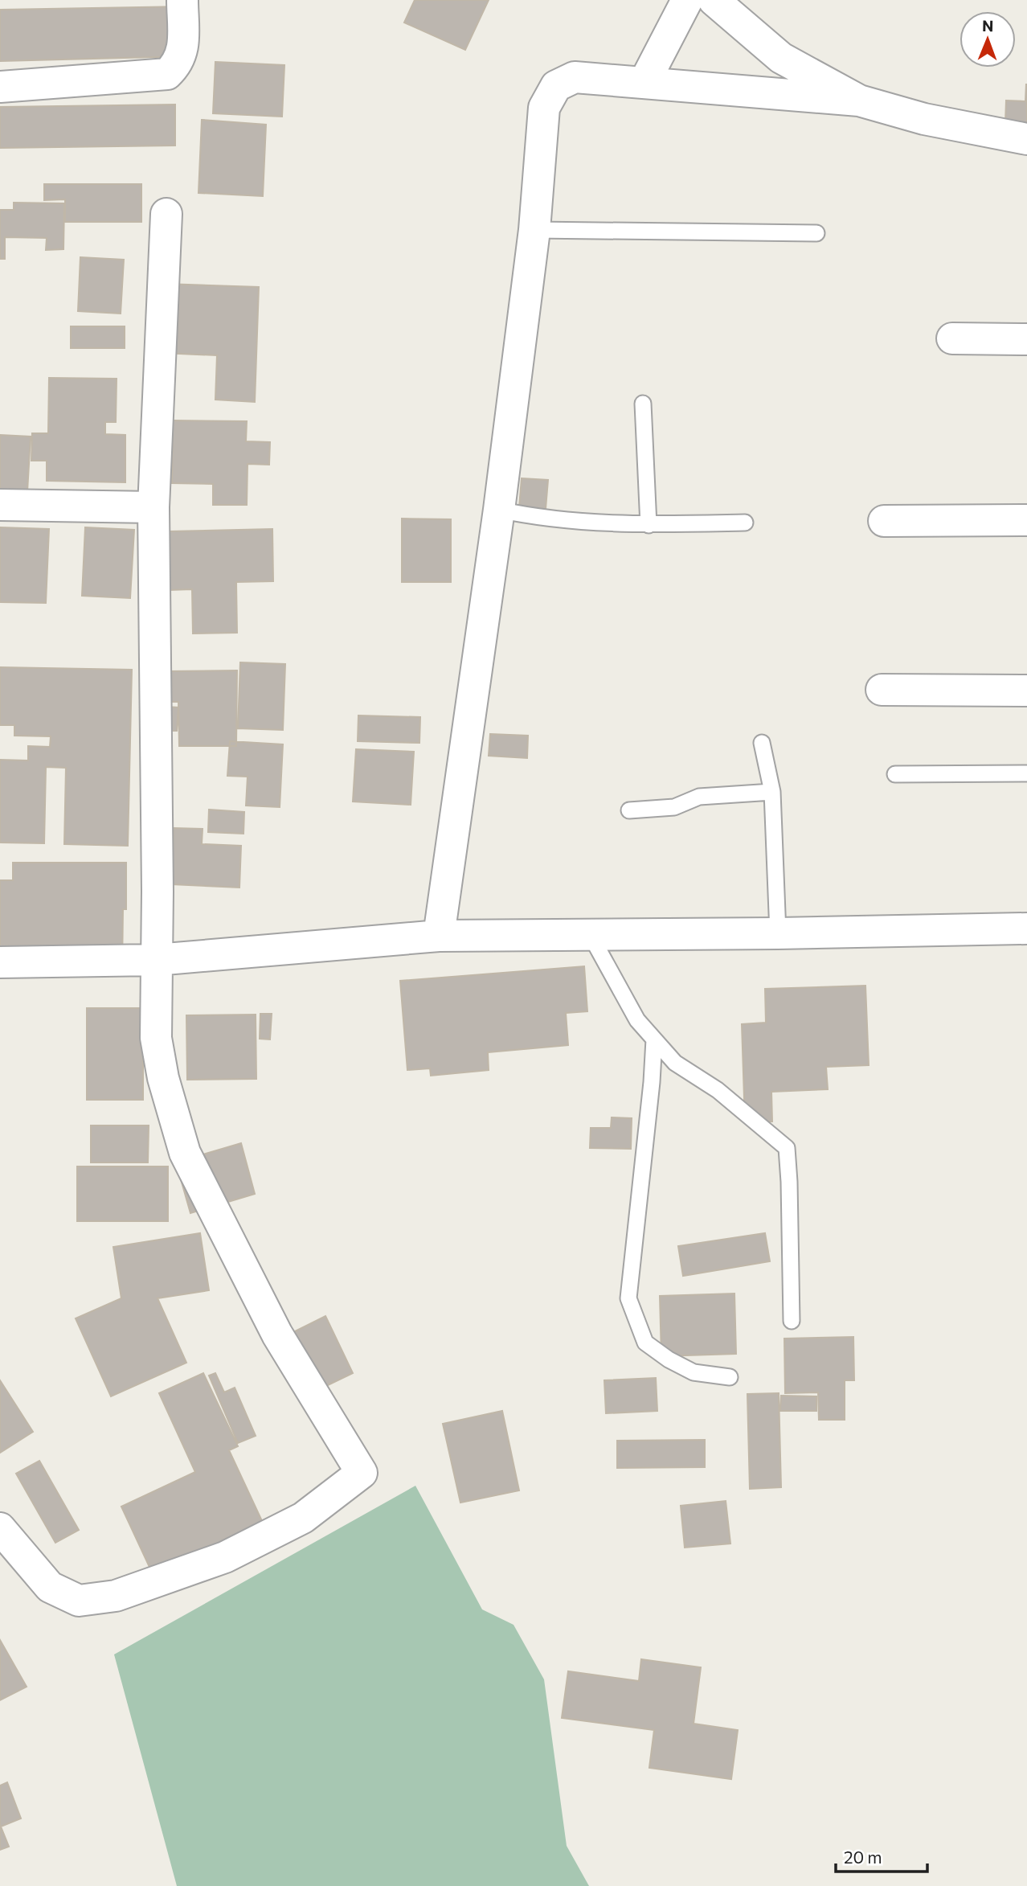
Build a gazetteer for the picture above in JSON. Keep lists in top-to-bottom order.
{
  "scale_bar": "20 m",
  "north": "top"
}
